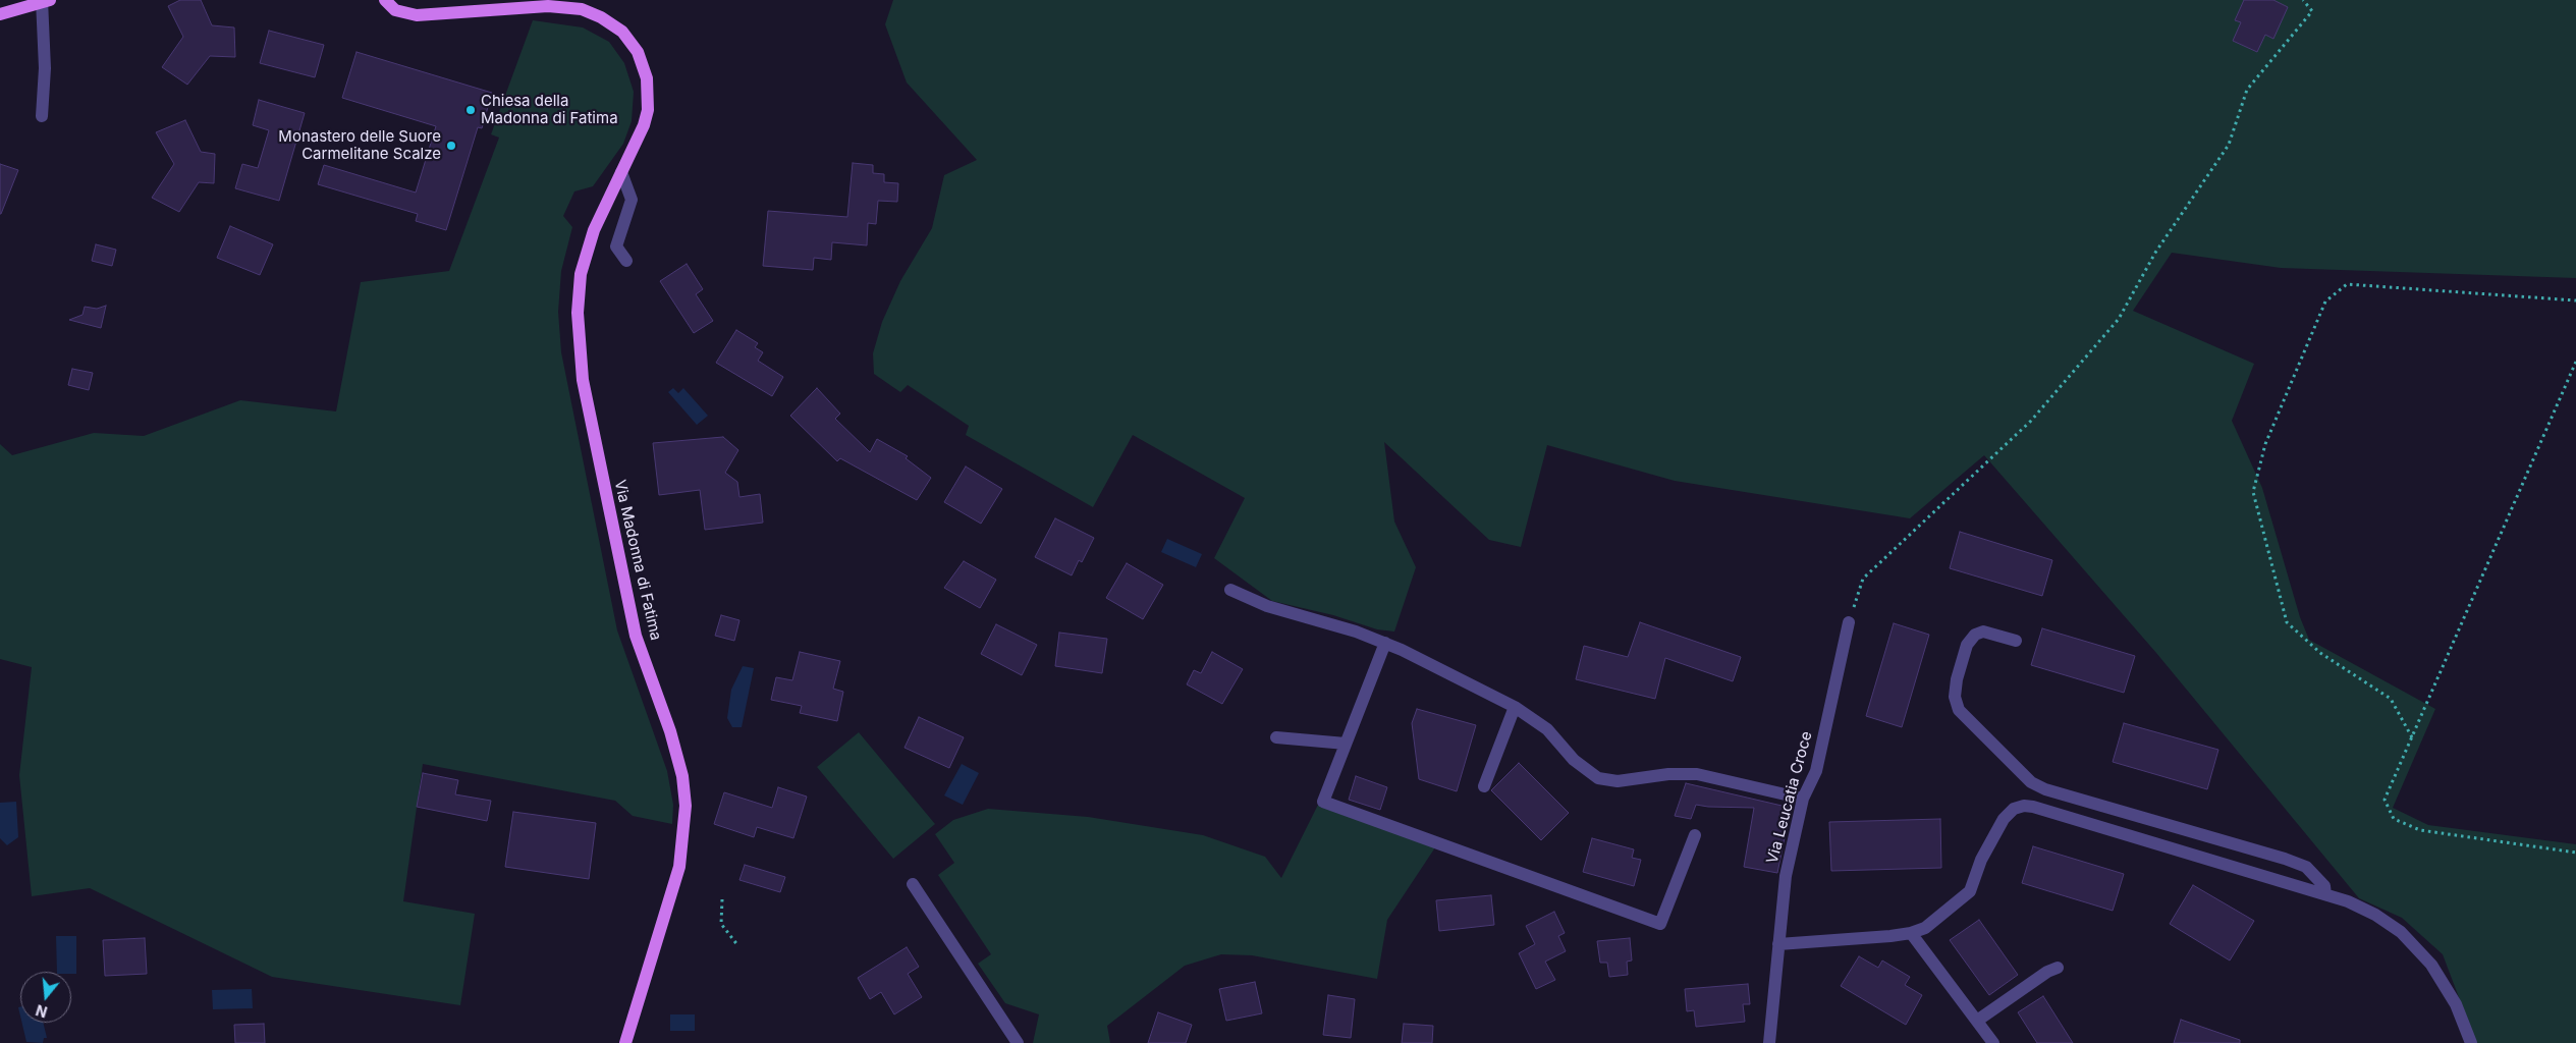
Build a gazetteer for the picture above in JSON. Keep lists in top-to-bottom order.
{
  "streets": {
    "main road": ["Via Madonna di Fatima"],
    "street": ["Via Leucatia Croce"]
  },
  "places": ["Chiesa della Madonna di Fatima", "Monastero delle Suore Carmelitane Scalze"],
  "north": "bottom"
}
